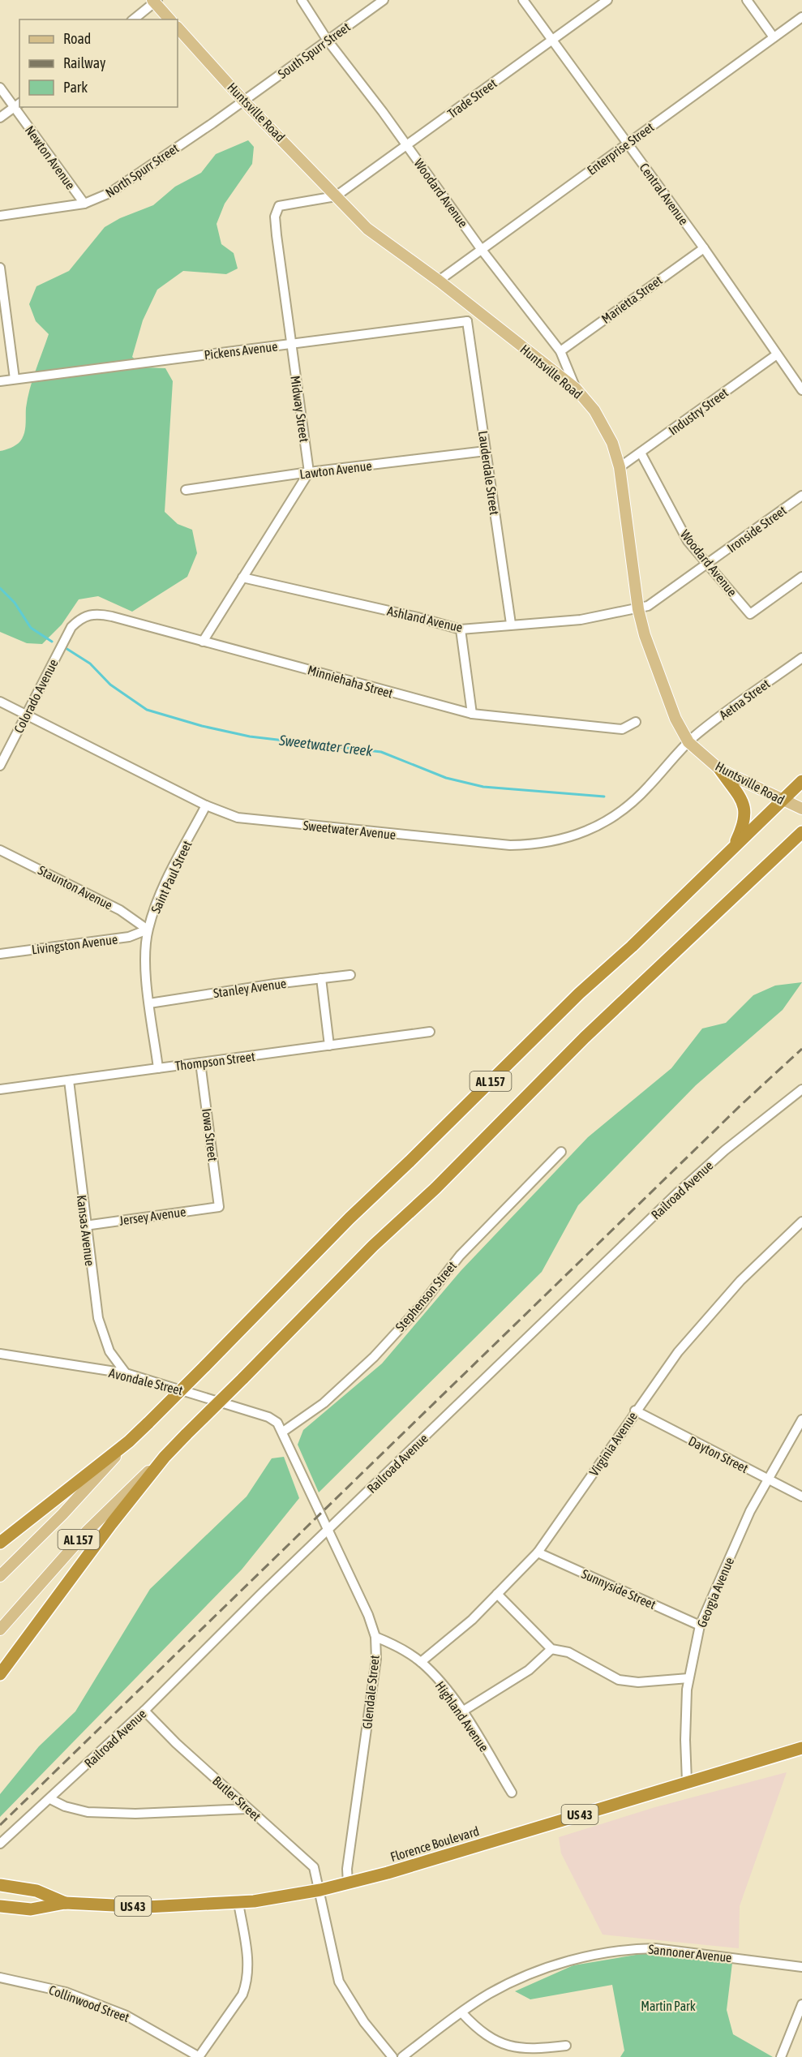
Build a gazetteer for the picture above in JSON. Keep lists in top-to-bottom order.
{
  "streets": {
    "highway": ["AL 157", "US 43", "Florence Boulevard"],
    "main road": ["Huntsville Road"],
    "street": [
      "South Spurr Street",
      "Trade Street",
      "Enterprise Street",
      "Newton Avenue",
      "North Spurr Street",
      "Woodard Avenue",
      "Central Avenue",
      "Marietta Street",
      "Pickens Avenue",
      "Midway Street",
      "Industry Street",
      "Lawton Avenue",
      "Lauderdale Street",
      "Ironside Street",
      "Ashland Avenue",
      "Minniehaha Street",
      "Colorado Avenue",
      "Aetna Street",
      "Sweetwater Avenue",
      "Saint Paul Street",
      "Staunton Avenue",
      "Livingston Avenue",
      "Stanley Avenue",
      "Thompson Street",
      "Iowa Street",
      "Railroad Avenue",
      "Jersey Avenue",
      "Kansas Avenue",
      "Stephenson Street",
      "Avondale Street",
      "Virginia Avenue",
      "Dayton Street",
      "Sunnyside Street",
      "Georgia Avenue",
      "Glendale Street",
      "Highland Avenue",
      "Butler Street",
      "Sannoner Avenue",
      "Collinwood Street"
    ]
  },
  "crossings": [
    ["South Spurr Street", "Huntsville Road"],
    ["South Spurr Street", "North Spurr Street"],
    ["South Spurr Street", "Woodard Avenue"],
    ["Trade Street", "Huntsville Road"],
    ["Trade Street", "Woodard Avenue"],
    ["Trade Street", "Central Avenue"],
    ["Trade Street", "Midway Street"],
    ["Huntsville Road", "Enterprise Street"],
    ["Huntsville Road", "North Spurr Street"],
    ["Huntsville Road", "Woodard Avenue"],
    ["Huntsville Road", "Midway Street"],
    ["Huntsville Road", "Industry Street"],
    ["Huntsville Road", "Ironside Street"],
    ["Huntsville Road", "Ashland Avenue"],
    ["Huntsville Road", "Aetna Street"],
    ["Huntsville Road", "Sweetwater Avenue"],
    ["Huntsville Road", "AL 157"],
    ["Enterprise Street", "Woodard Avenue"],
    ["Enterprise Street", "Central Avenue"],
    ["Newton Avenue", "North Spurr Street"],
    ["Woodard Avenue", "Marietta Street"],
    ["Woodard Avenue", "Industry Street"],
    ["Woodard Avenue", "Ironside Street"],
    ["Central Avenue", "Marietta Street"],
    ["Central Avenue", "Industry Street"],
    ["Pickens Avenue", "Midway Street"],
    ["Pickens Avenue", "Lauderdale Street"],
    ["Midway Street", "Lawton Avenue"],
    ["Lawton Avenue", "Lauderdale Street"],
    ["Lauderdale Street", "Ashland Avenue"],
    ["Ironside Street", "Ashland Avenue"],
    ["Minniehaha Street", "Colorado Avenue"],
    ["Colorado Avenue", "Sweetwater Avenue"],
    ["Aetna Street", "Sweetwater Avenue"],
    ["Sweetwater Avenue", "Saint Paul Street"],
    ["Saint Paul Street", "Staunton Avenue"],
    ["Saint Paul Street", "Livingston Avenue"],
    ["Saint Paul Street", "Stanley Avenue"],
    ["Saint Paul Street", "Thompson Street"],
    ["Staunton Avenue", "Livingston Avenue"],
    ["Thompson Street", "Iowa Street"],
    ["Thompson Street", "Kansas Avenue"],
    ["Iowa Street", "Jersey Avenue"],
    ["Railroad Avenue", "Glendale Street"],
    ["Railroad Avenue", "Butler Street"],
    ["Jersey Avenue", "Kansas Avenue"],
    ["Kansas Avenue", "Avondale Street"],
    ["Stephenson Street", "Avondale Street"],
    ["Stephenson Street", "Glendale Street"],
    ["Avondale Street", "Glendale Street"],
    ["Virginia Avenue", "Dayton Street"],
    ["Virginia Avenue", "Sunnyside Street"],
    ["Virginia Avenue", "Highland Avenue"],
    ["Dayton Street", "Georgia Avenue"],
    ["Sunnyside Street", "Georgia Avenue"],
    ["Georgia Avenue", "Florence Boulevard"],
    ["Glendale Street", "Highland Avenue"],
    ["Glendale Street", "Florence Boulevard"],
    ["Butler Street", "Florence Boulevard"]
  ],
  "water": ["Sweetwater Creek"],
  "parks": ["Martin Park"],
  "legend": ["Road", "Railway", "Park"]
}
